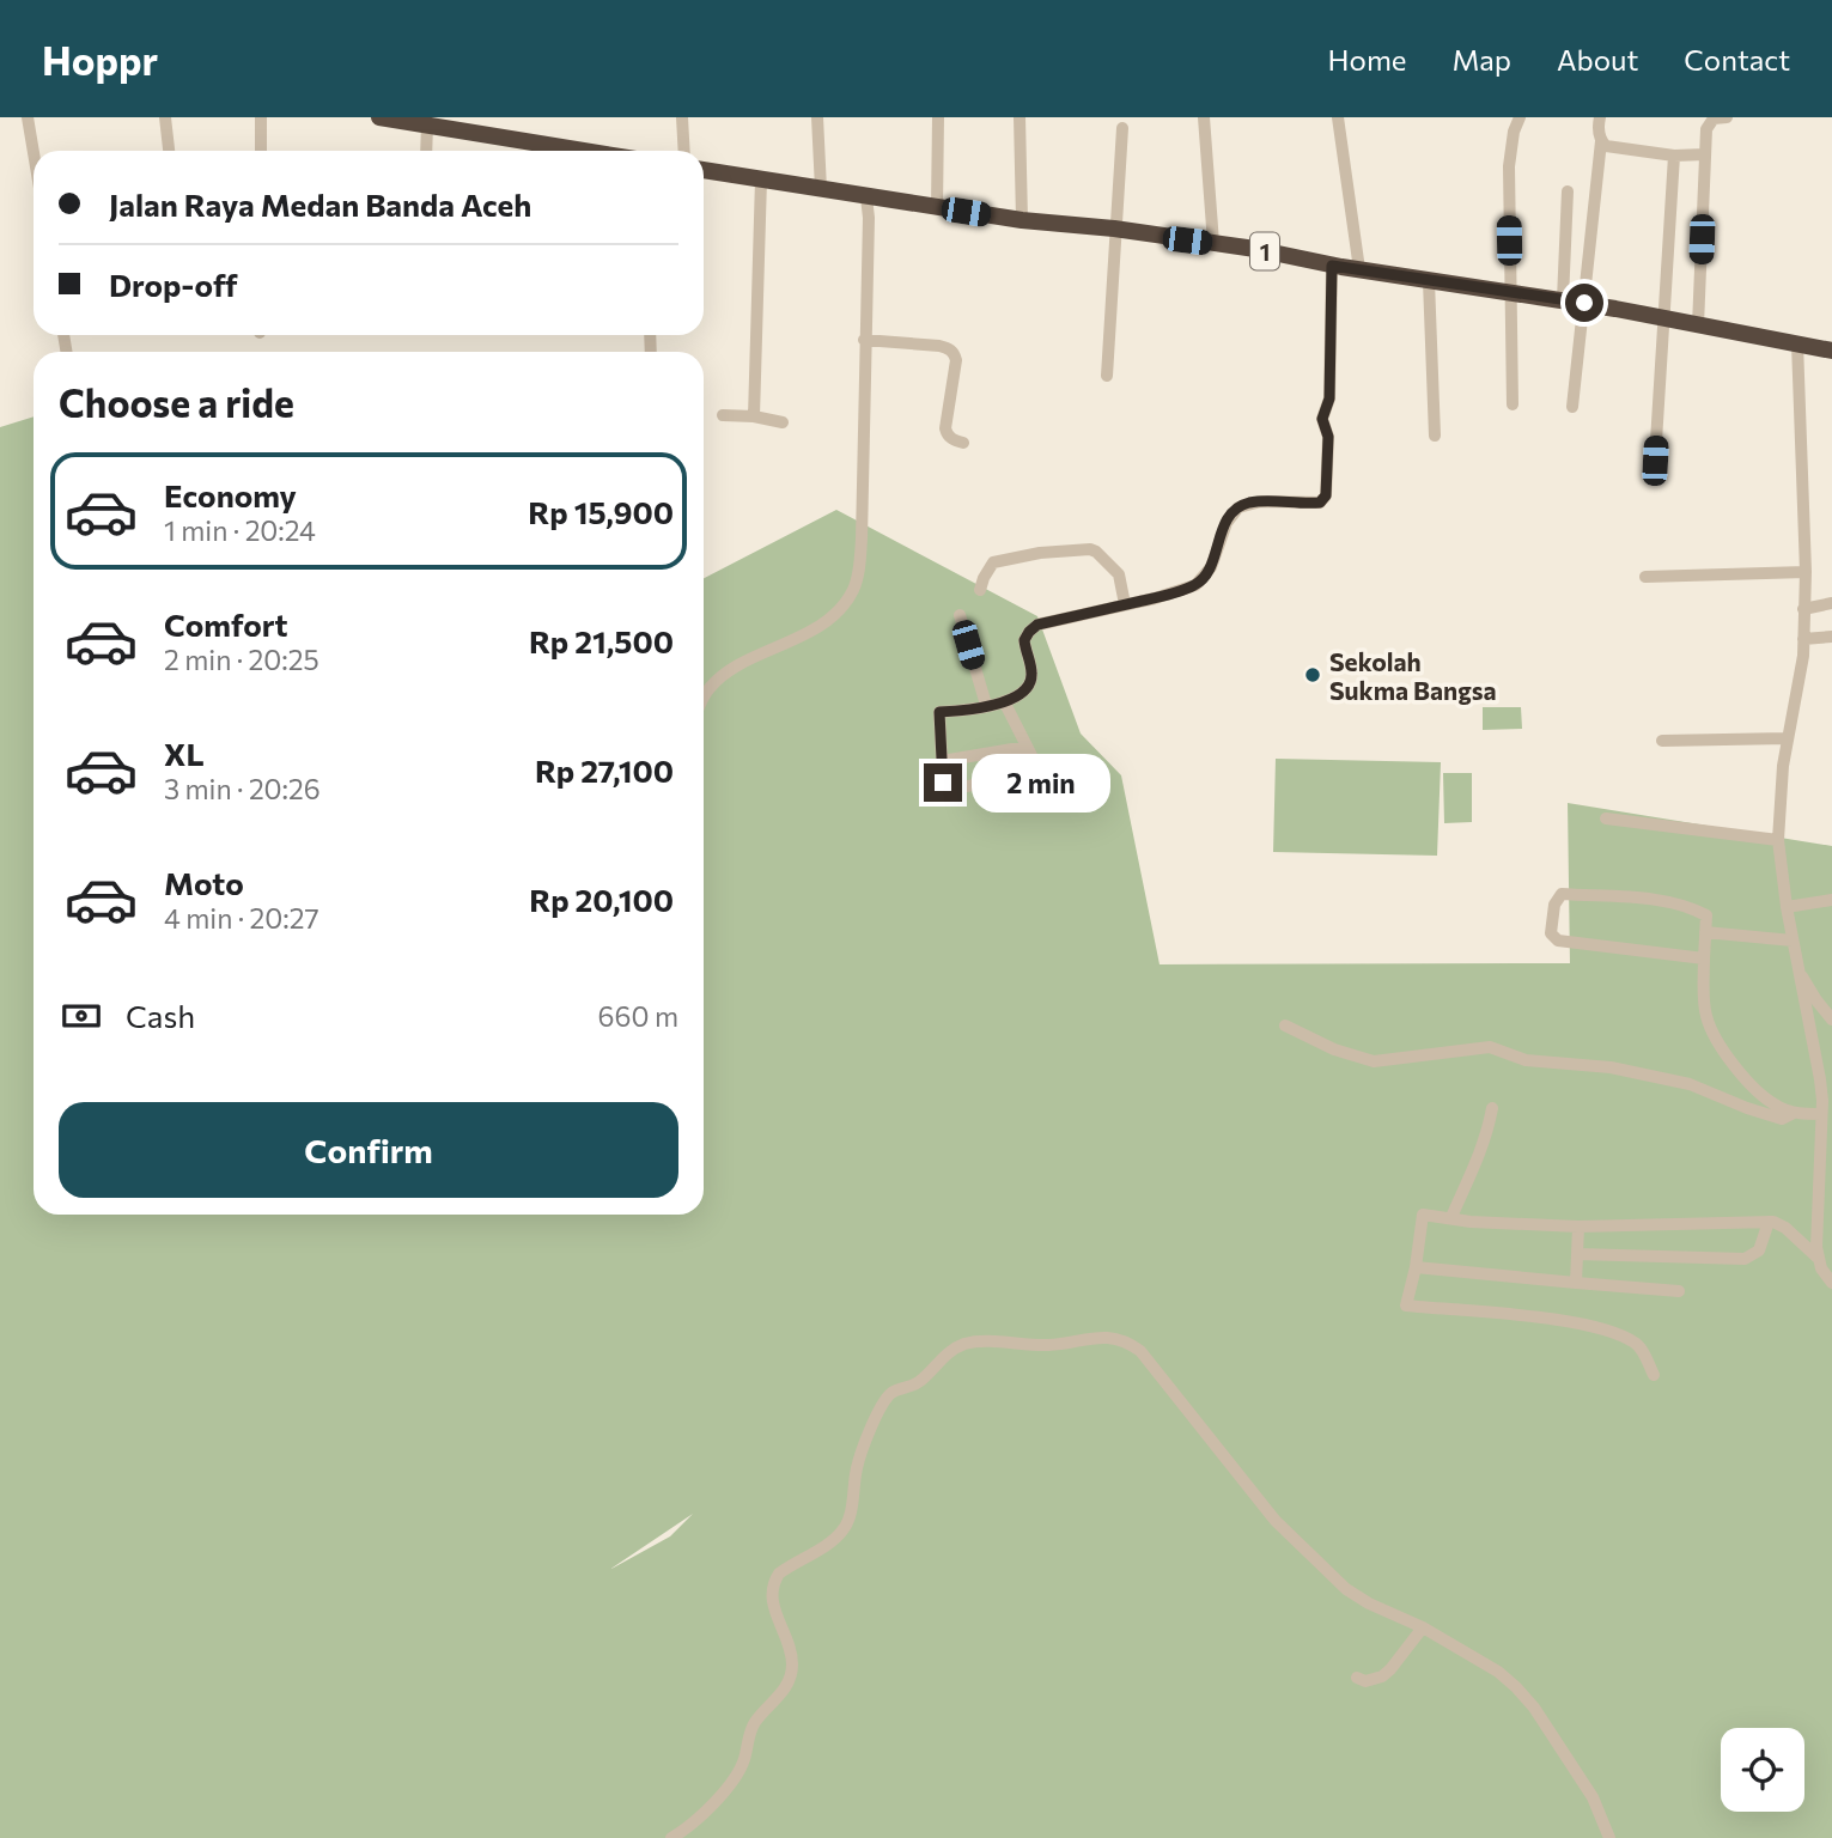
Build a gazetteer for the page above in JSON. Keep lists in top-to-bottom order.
{
  "streets": {
    "highway": ["1"]
  },
  "places": ["Sekolah Sukma Bangsa"],
  "page": {
    "header": "Hoppr",
    "nav": [
      "Home",
      "Map",
      "About",
      "Contact"
    ],
    "banner": ["Jalan Raya Medan Banda Aceh", "Drop-off"],
    "heading": "Choose a ride",
    "list": [
      {
        "name": "Economy",
        "note": "1 min · 20:24",
        "value": "Rp 15,900"
      },
      {
        "name": "Comfort",
        "note": "2 min · 20:25",
        "value": "Rp 21,500"
      },
      {
        "name": "XL",
        "note": "3 min · 20:26",
        "value": "Rp 27,100"
      },
      {
        "name": "Moto",
        "note": "4 min · 20:27",
        "value": "Rp 20,100"
      }
    ],
    "bubble": "2 min",
    "pay": ["Cash", "660 m"],
    "buttons": "Confirm"
  }
}
